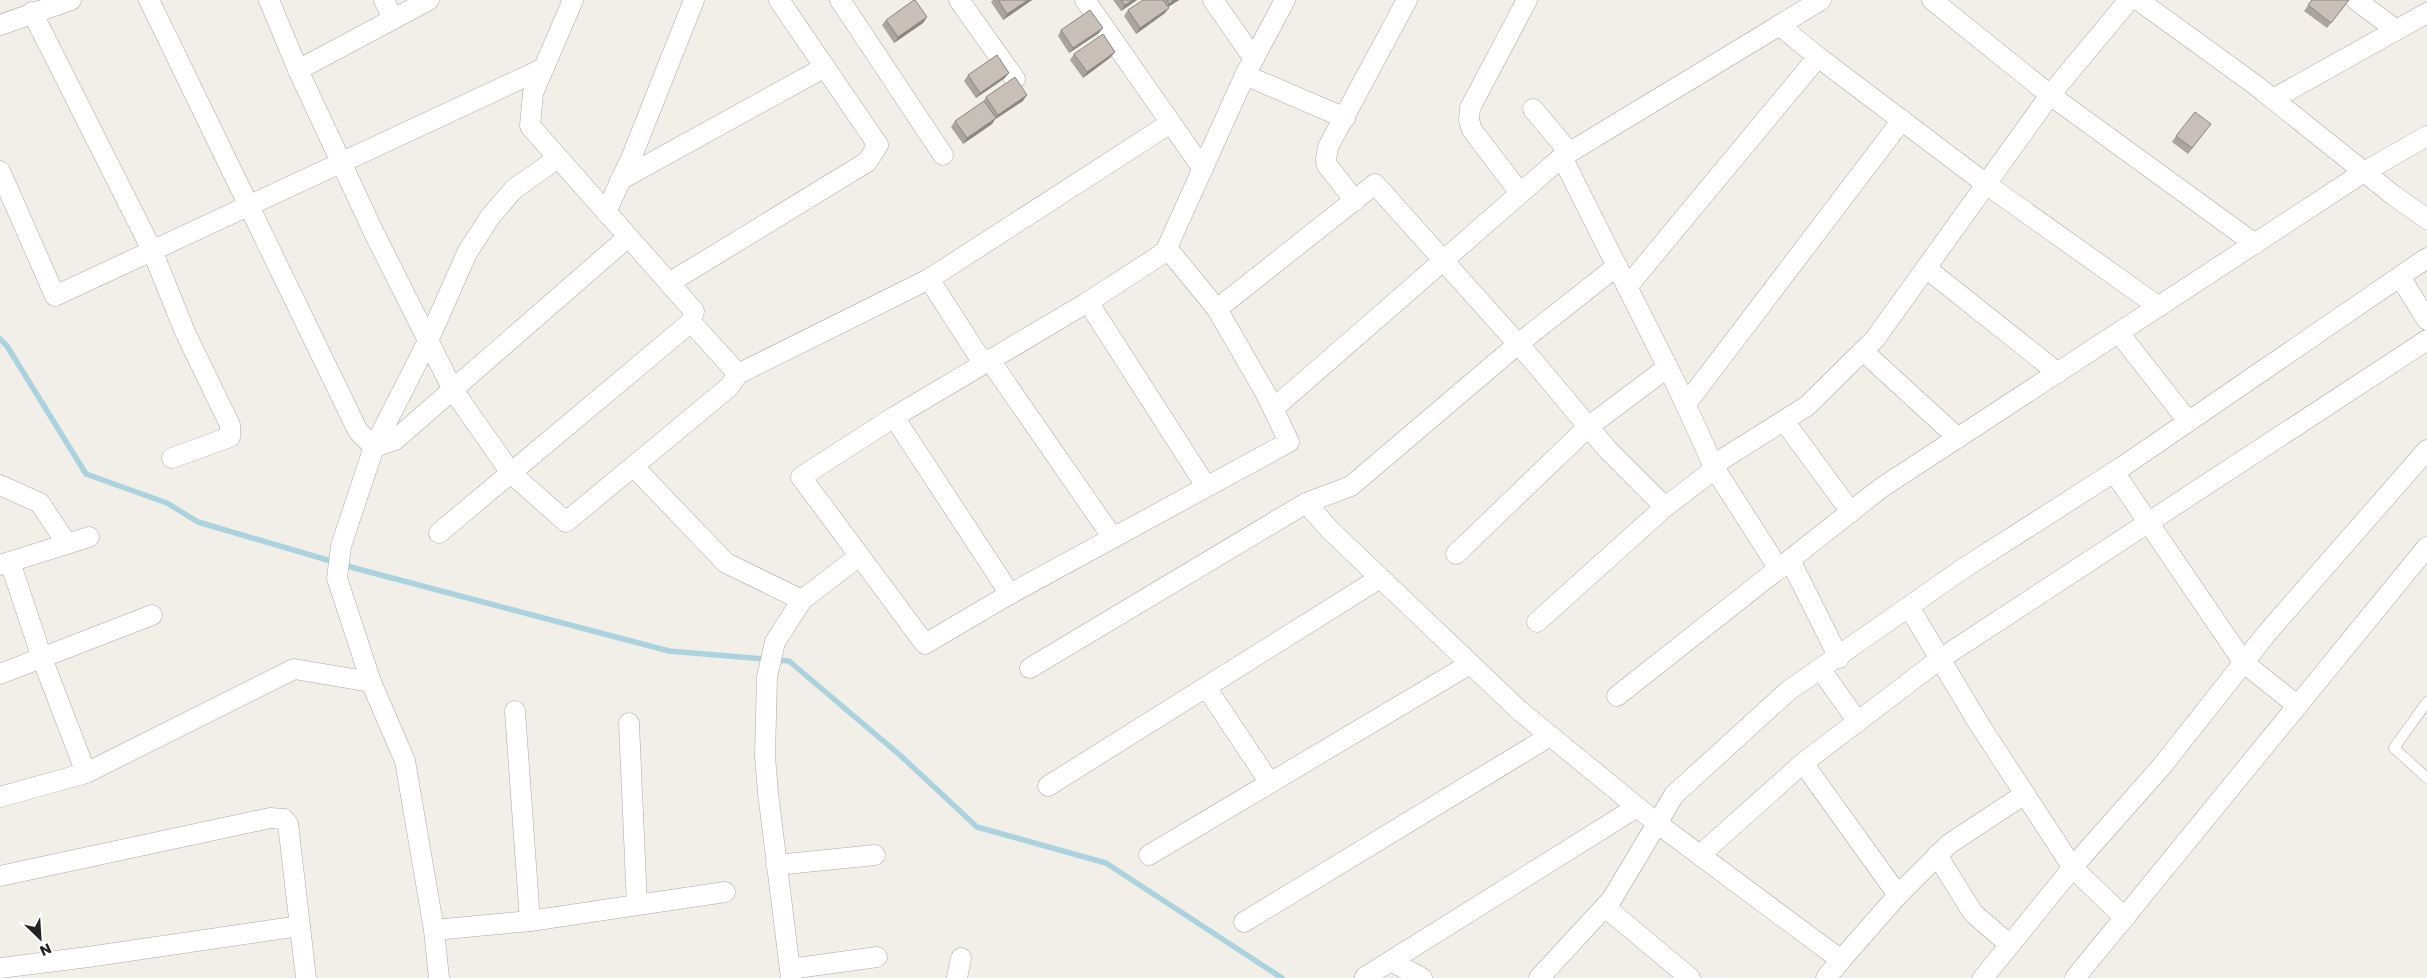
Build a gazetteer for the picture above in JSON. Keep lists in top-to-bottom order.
{
  "north": "bottom right"
}
